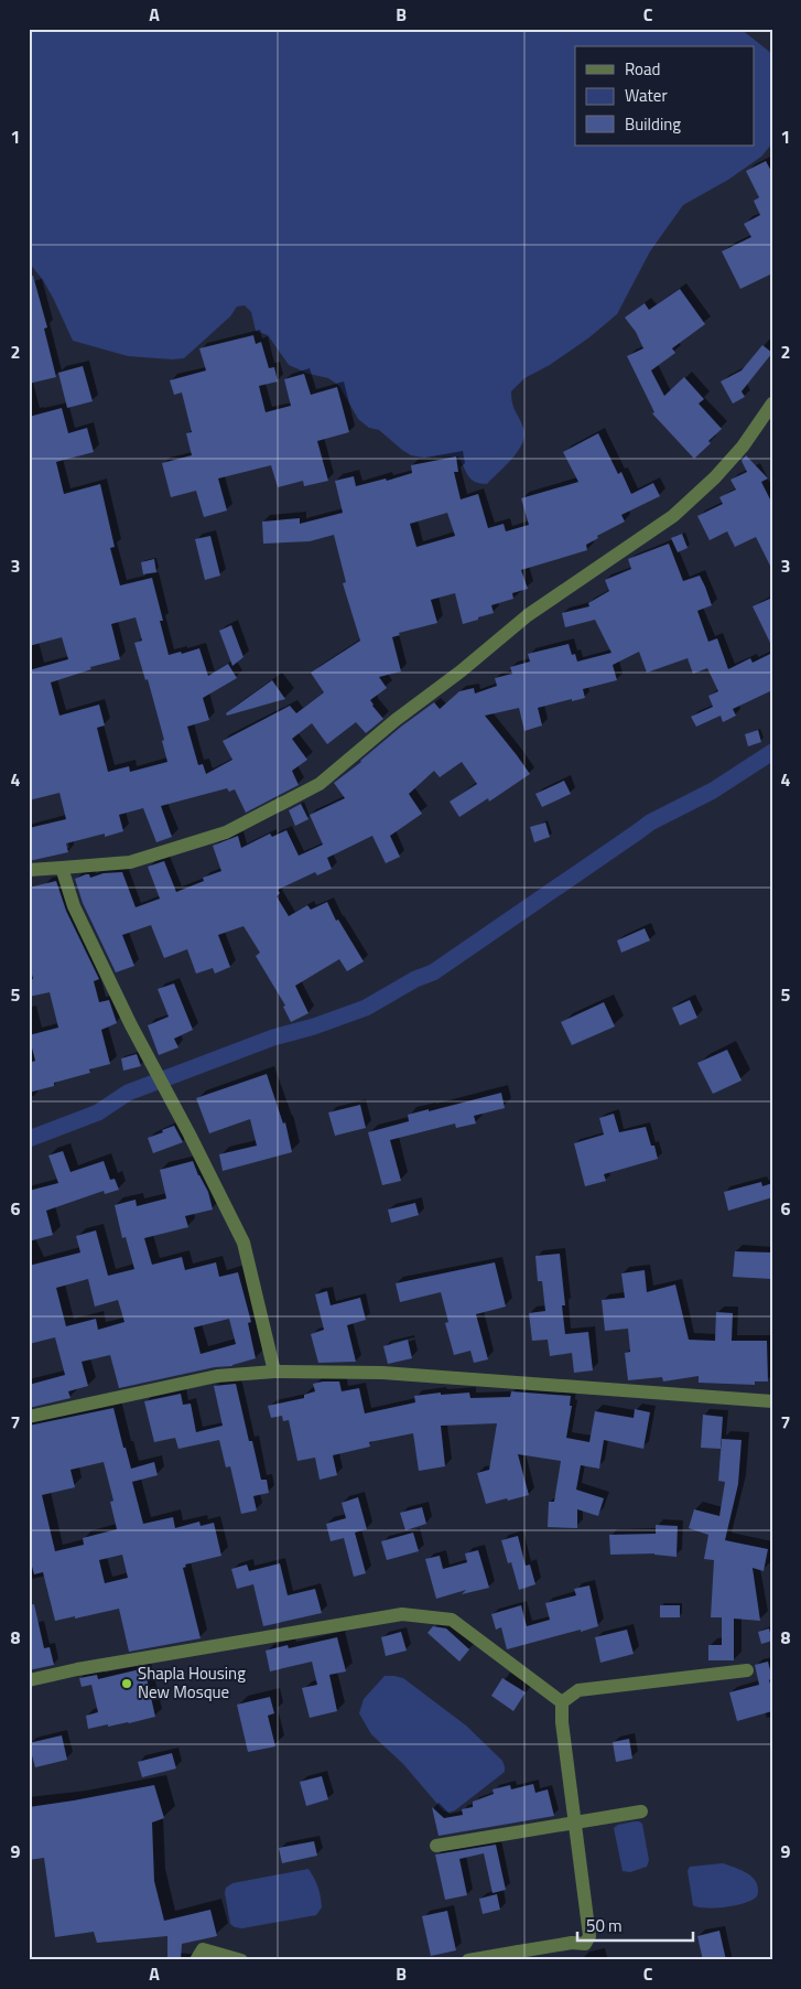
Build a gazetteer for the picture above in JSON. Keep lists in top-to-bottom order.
{
  "places": ["Shapla Housing New Mosque"],
  "legend": ["Road", "Water", "Building"],
  "scale_bar": "50 m",
  "grid": {
    "columns": ["A", "B", "C"],
    "rows": [
      "1",
      "2",
      "3",
      "4",
      "5",
      "6",
      "7",
      "8",
      "9"
    ]
  }
}
